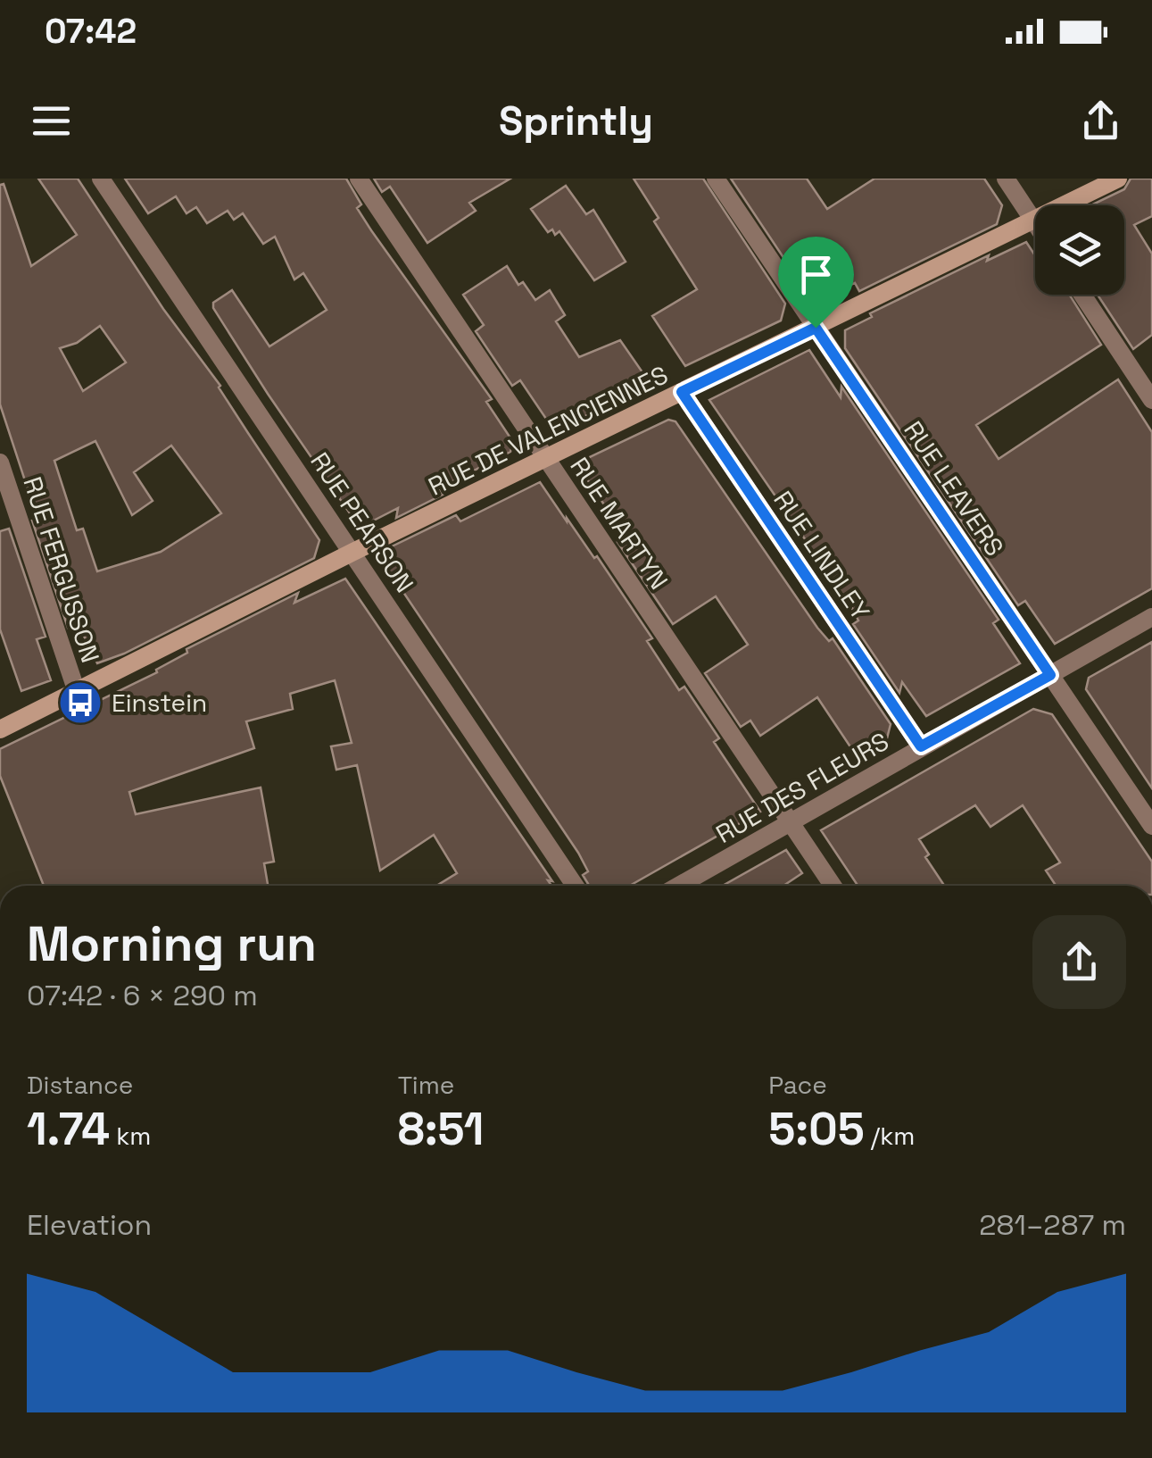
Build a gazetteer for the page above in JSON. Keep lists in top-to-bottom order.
{
  "streets": {
    "main road": ["RUE DE VALENCIENNES"],
    "street": [
      "RUE LEAVERS",
      "RUE PEARSON",
      "RUE MARTYN",
      "RUE LINDLEY",
      "RUE FERGUSSON",
      "RUE DES FLEURS"
    ]
  },
  "crossings": [
    ["RUE DE VALENCIENNES", "RUE LEAVERS"],
    ["RUE DE VALENCIENNES", "RUE PEARSON"],
    ["RUE DE VALENCIENNES", "RUE MARTYN"],
    ["RUE DE VALENCIENNES", "RUE LINDLEY"],
    ["RUE DE VALENCIENNES", "RUE FERGUSSON"],
    ["RUE LEAVERS", "RUE DES FLEURS"],
    ["RUE MARTYN", "RUE DES FLEURS"],
    ["RUE LINDLEY", "RUE DES FLEURS"]
  ],
  "places": {
    "bus stop": ["Einstein"]
  },
  "page": {
    "status": "07:42",
    "header": "Sprintly",
    "heading": ["Morning run", "07:42 · 6 × 290 m"],
    "stats": [
      ["Distance", "1.74 km"],
      ["Time", "8:51"],
      ["Pace", "5:05 /km"]
    ],
    "chart": ["Elevation", "281–287 m"]
  }
}
